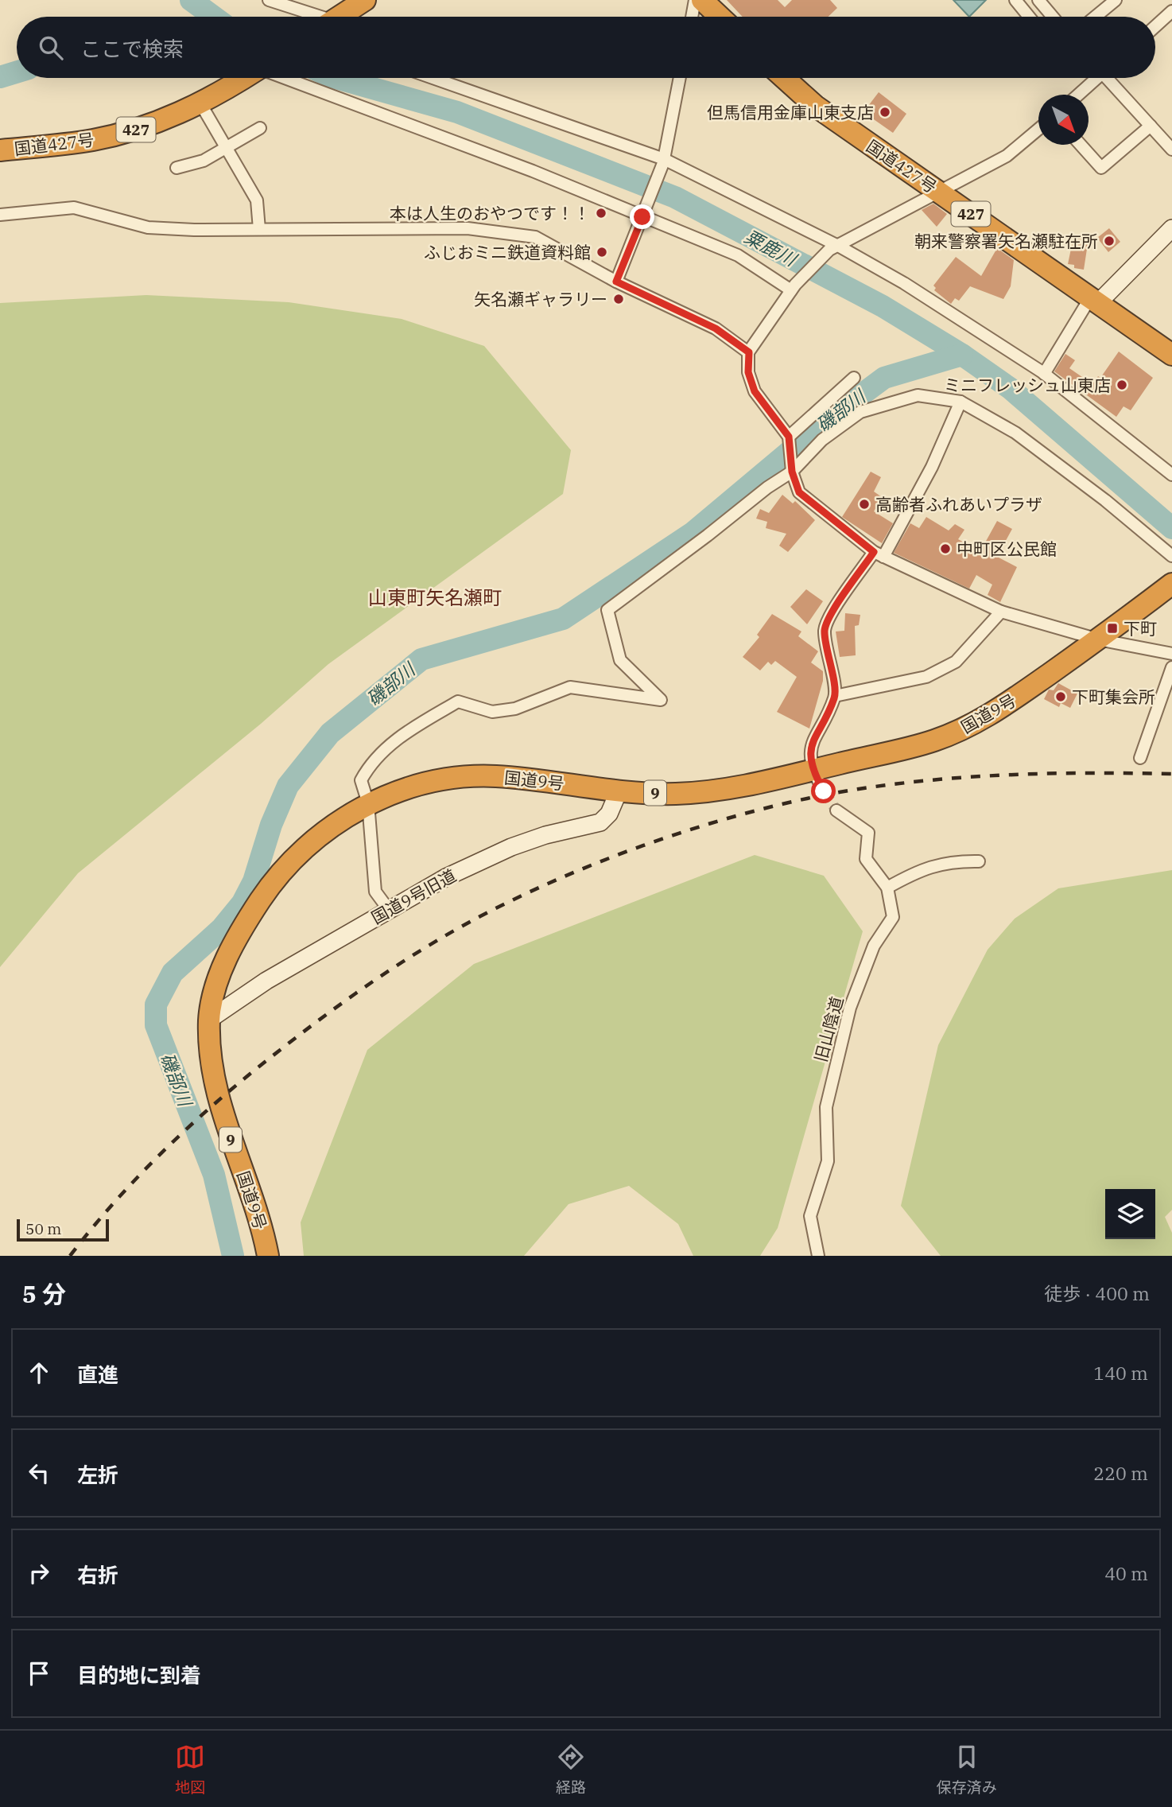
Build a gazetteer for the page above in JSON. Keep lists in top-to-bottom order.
{
  "streets": {
    "highway": [
      "427",
      "国道427号",
      "国道9号",
      "9"
    ],
    "street": ["国道9号旧道", "旧山陰道"]
  },
  "crossings": [
    ["国道9号", "国道9号旧道"]
  ],
  "districts": ["山東町矢名瀬町"],
  "water": ["粟鹿川", "磯部川"],
  "places": {
    "other": [
      "但馬信用金庫山東支店",
      "本は人生のおやつです！！",
      "朝来警察署矢名瀬駐在所",
      "ふじおミニ鉄道資料館",
      "矢名瀬ギャラリー",
      "ミニフレッシュ山東店",
      "高齢者ふれあいプラザ",
      "中町区公民館",
      "下町集会所"
    ],
    "transit": ["下町"]
  },
  "scale_bar": "50 m",
  "north": "bottom right",
  "page": {
    "search": "ここで検索",
    "scale": "50 m",
    "heading": ["5 分", "徒歩 · 400 m"],
    "list": [
      ["直進", "140 m"],
      ["左折", "220 m"],
      ["右折", "40 m"],
      "目的地に到着"
    ],
    "nav": ["地図", "経路", "保存済み"]
  }
}
